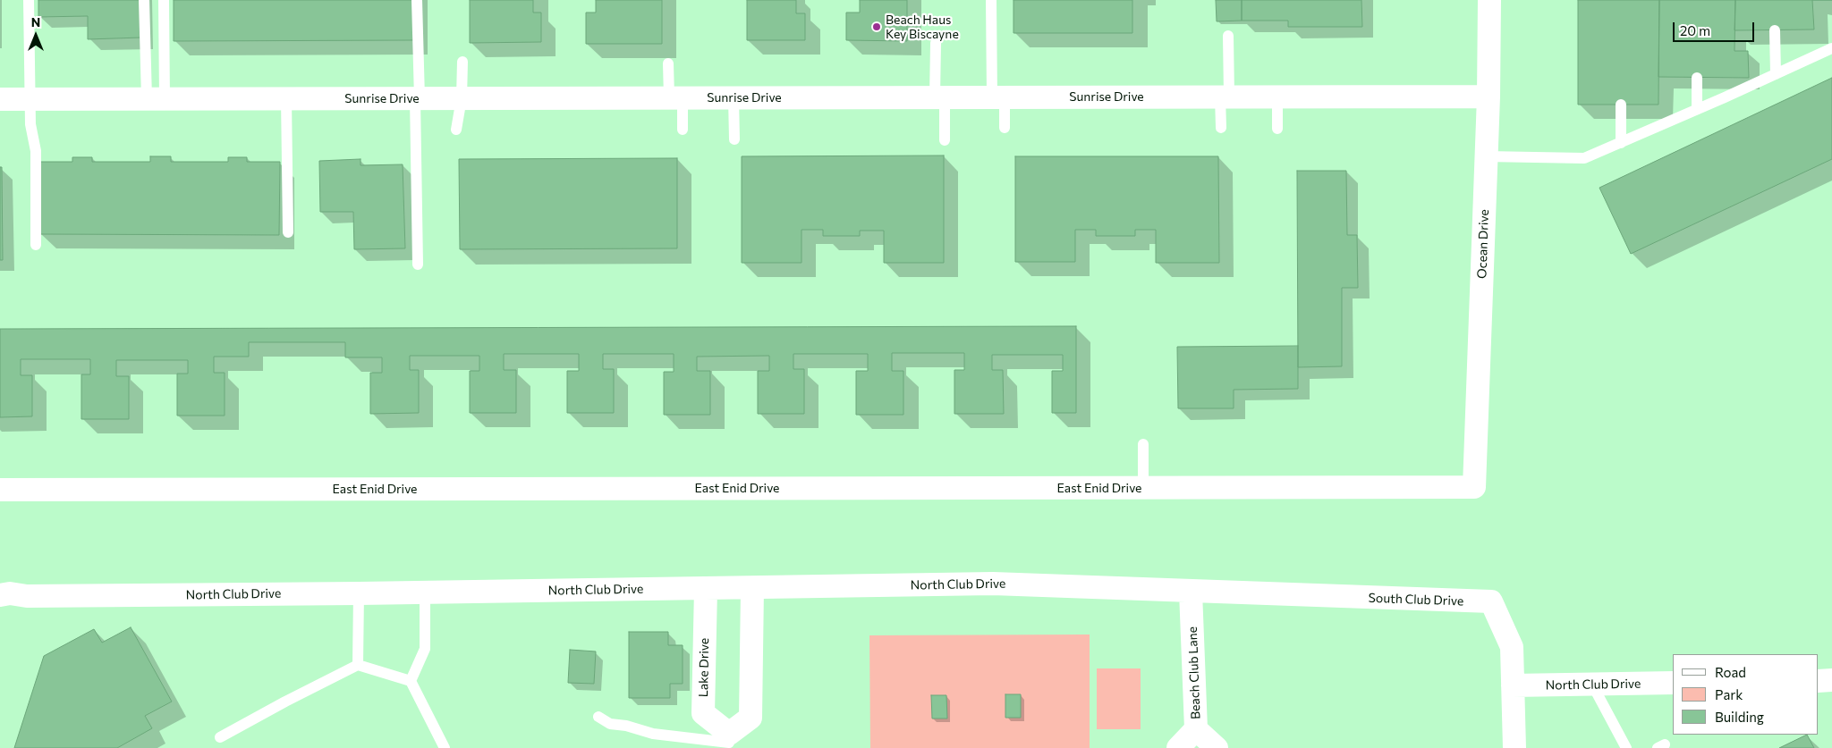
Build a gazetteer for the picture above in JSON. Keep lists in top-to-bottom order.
{
  "streets": {
    "street": [
      "Sunrise Drive",
      "Ocean Drive",
      "East Enid Drive",
      "North Club Drive",
      "South Club Drive",
      "Lake Drive",
      "Beach Club Lane"
    ]
  },
  "crossings": [
    ["Sunrise Drive", "Ocean Drive"],
    ["Ocean Drive", "East Enid Drive"],
    ["North Club Drive", "South Club Drive"],
    ["North Club Drive", "Lake Drive"],
    ["North Club Drive", "Beach Club Lane"],
    ["South Club Drive", "Beach Club Lane"]
  ],
  "places": ["Beach Haus Key Biscayne"],
  "legend": ["Road", "Park", "Building"],
  "scale_bar": "20 m",
  "north": "top"
}
